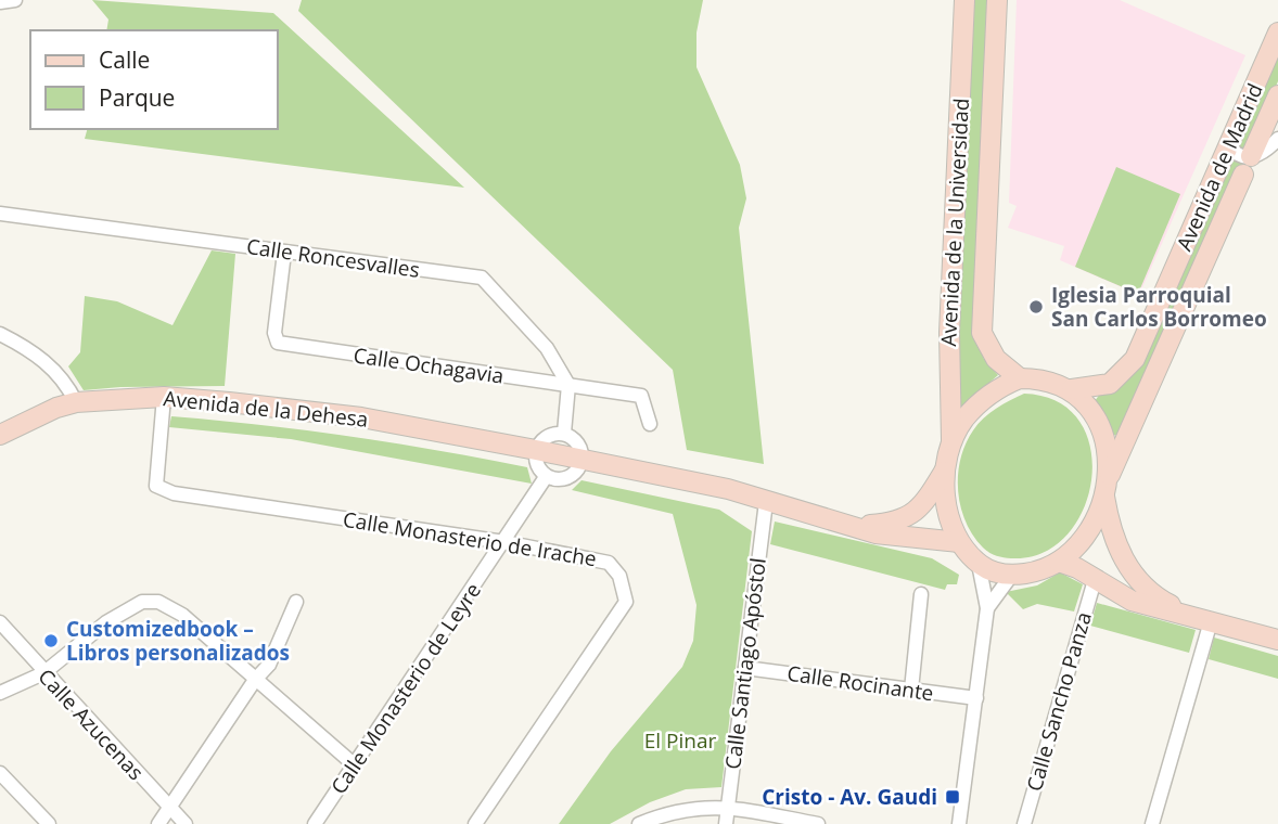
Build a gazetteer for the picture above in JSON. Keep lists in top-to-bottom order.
{
  "streets": {
    "street": [
      "Avenida de Madrid",
      "Avenida de la Universidad",
      "Calle Roncesvalles",
      "Calle Ochagavia",
      "Avenida de la Dehesa",
      "Calle Monasterio de Irache",
      "Calle Santiago Apóstol",
      "Calle Rocinante",
      "Calle Monasterio de Leyre",
      "Calle Sancho Panza",
      "Calle Azucenas"
    ]
  },
  "crossings": [
    ["Avenida de Madrid", "Avenida de la Universidad"],
    ["Avenida de Madrid", "Avenida de la Dehesa"],
    ["Avenida de la Universidad", "Avenida de la Dehesa"],
    ["Calle Roncesvalles", "Calle Ochagavia"],
    ["Avenida de la Dehesa", "Calle Monasterio de Irache"],
    ["Avenida de la Dehesa", "Calle Santiago Apóstol"],
    ["Calle Monasterio de Irache", "Calle Monasterio de Leyre"],
    ["Calle Santiago Apóstol", "Calle Rocinante"]
  ],
  "parks": ["El Pinar"],
  "places": {
    "other": ["Iglesia Parroquial San Carlos Borromeo", "Customizedbook – Libros personalizados"],
    "transit": ["Cristo - Av. Gaudi"]
  },
  "legend": ["Calle", "Parque"]
}
